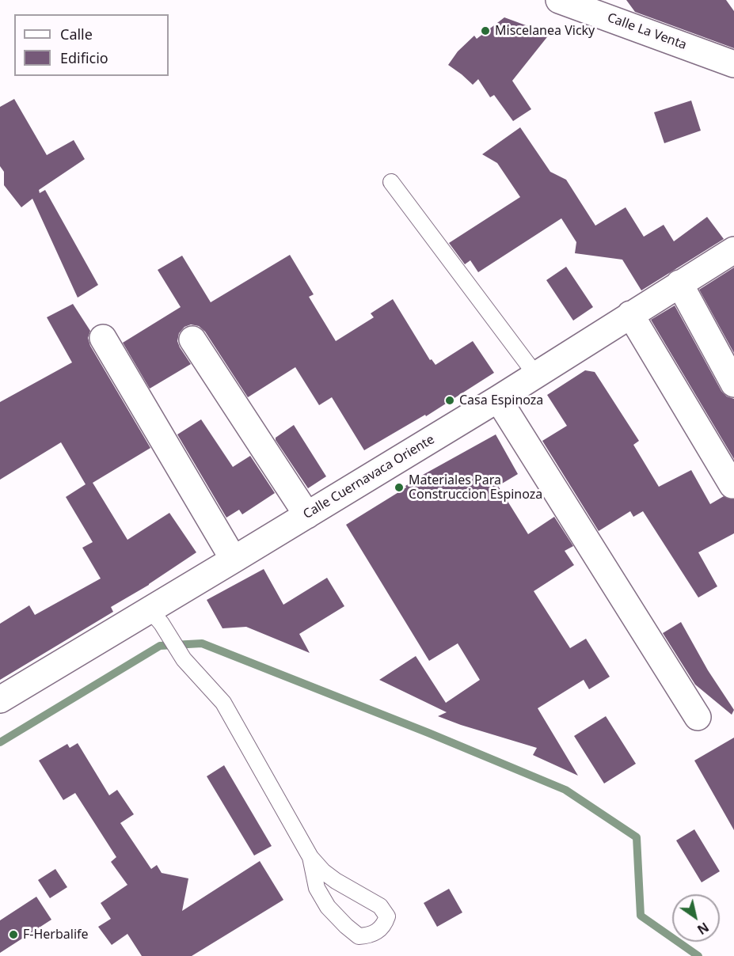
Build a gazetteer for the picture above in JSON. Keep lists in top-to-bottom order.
{
  "streets": {
    "street": ["Calle La Venta", "Calle Cuernavaca Oriente"]
  },
  "places": [
    "Miscelanea Vicky",
    "Casa Espinoza",
    "Materiales Para Construccion Espinoza",
    "F-Herbalife"
  ],
  "legend": ["Calle", "Edificio"],
  "north": "bottom right"
}
